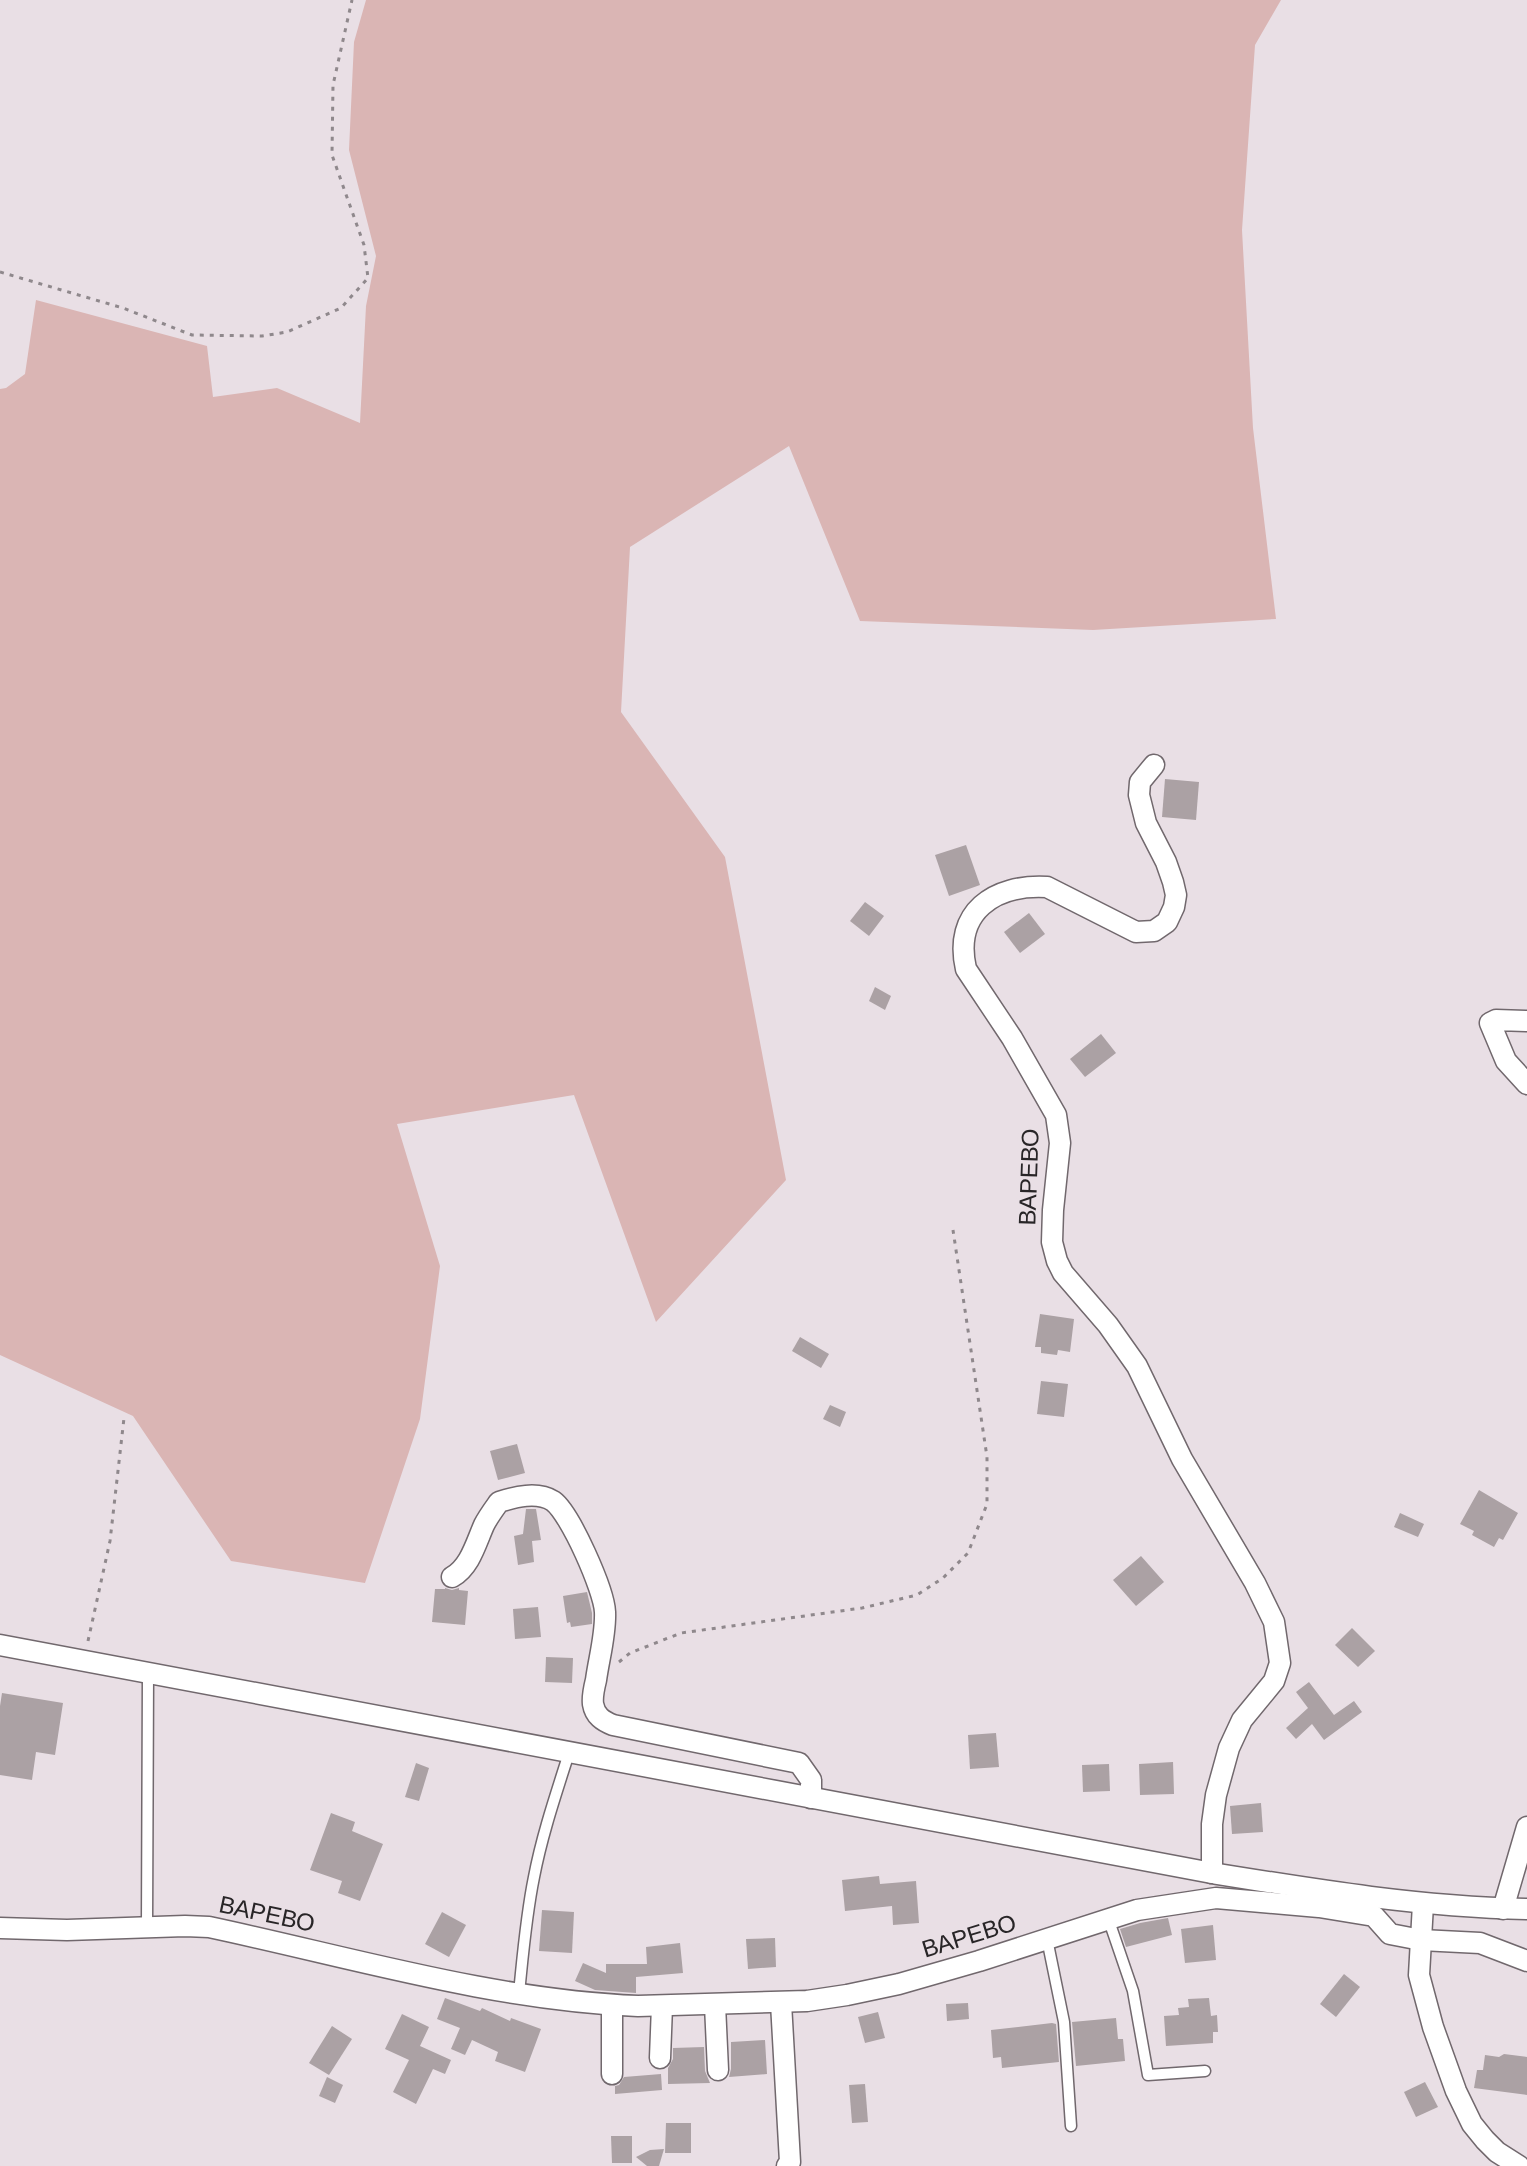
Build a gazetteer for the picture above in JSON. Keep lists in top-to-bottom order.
{
  "streets": {
    "street": ["ВАРЕВО"]
  }
}
